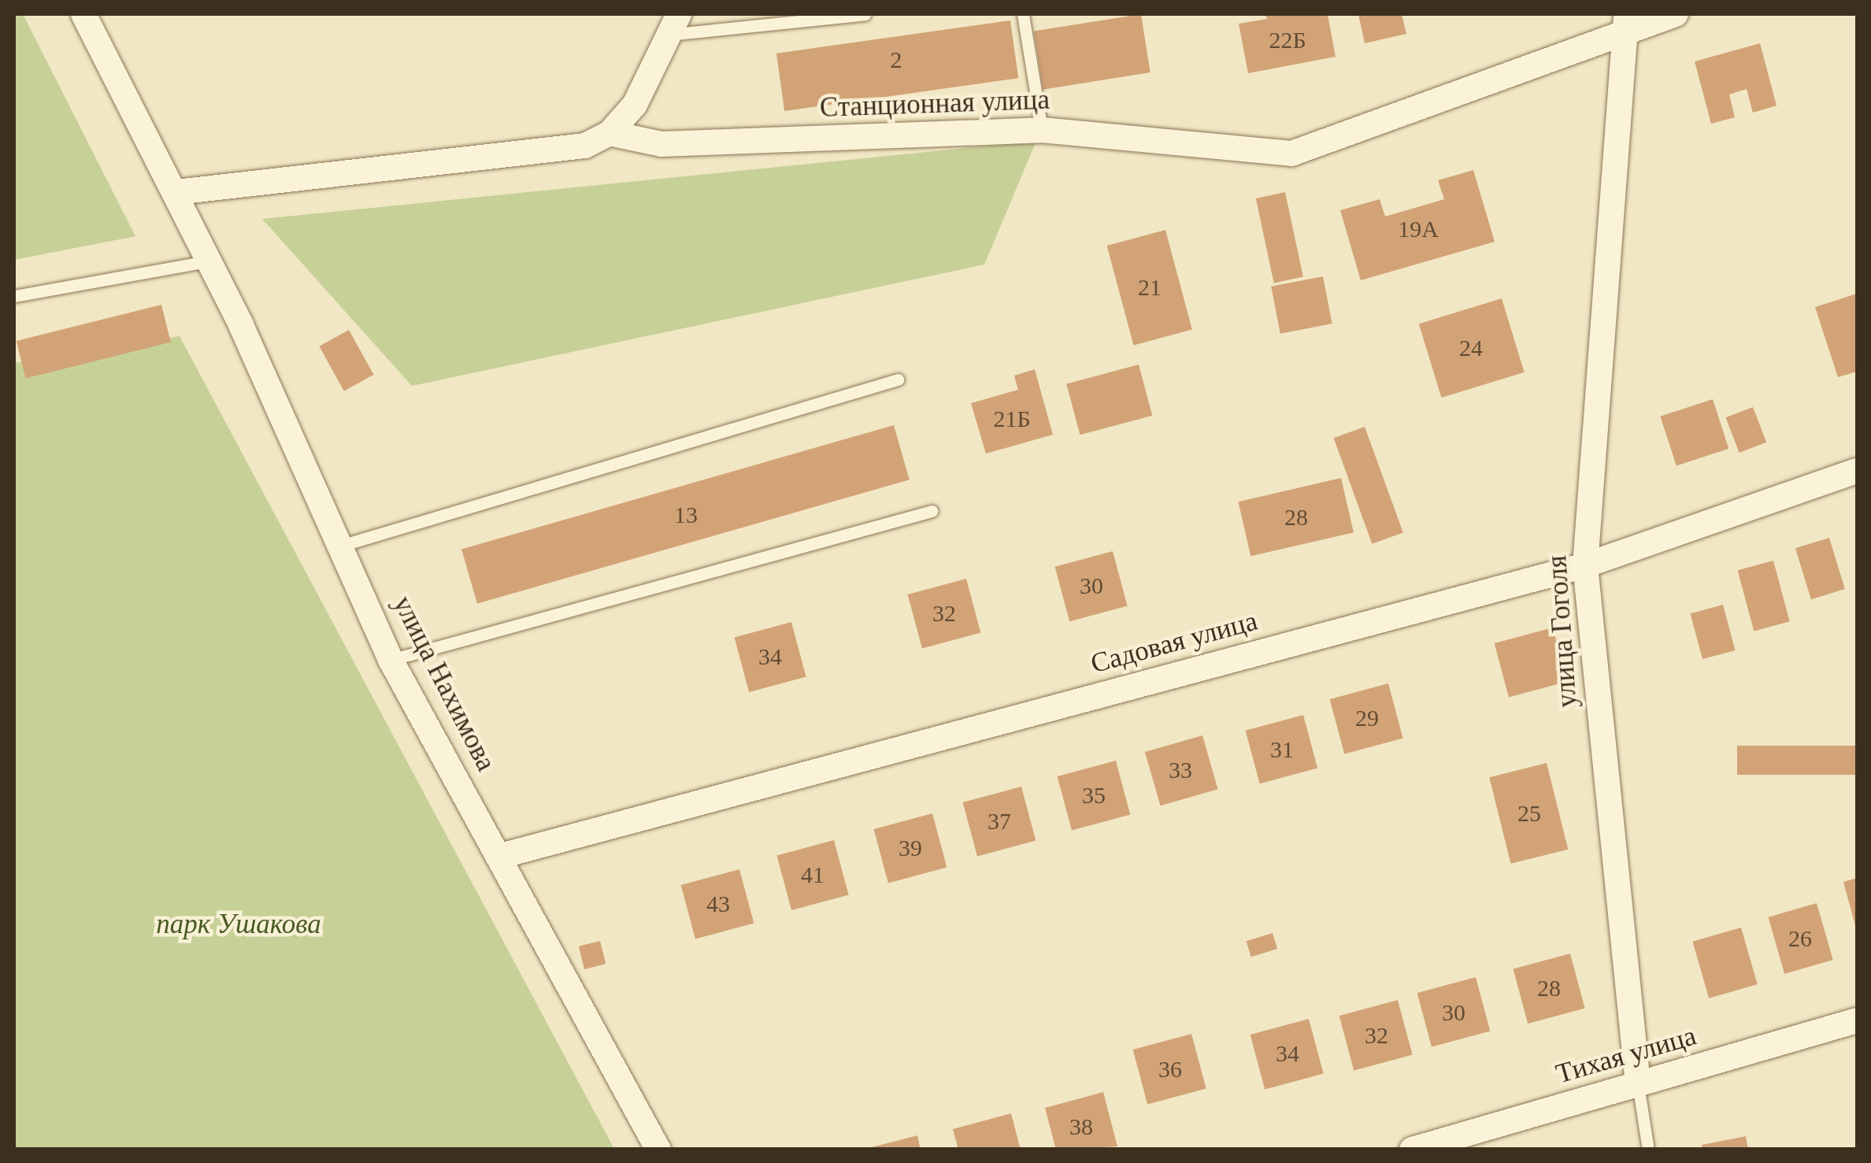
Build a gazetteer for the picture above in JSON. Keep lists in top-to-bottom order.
{
  "streets": {
    "street": [
      "Станционная улица",
      "улица Гоголя",
      "Садовая улица",
      "улица Нахимова",
      "Тихая улица"
    ]
  },
  "crossings": [
    ["Станционная улица", "улица Гоголя"],
    ["улица Гоголя", "Садовая улица"],
    ["улица Гоголя", "Тихая улица"],
    ["Садовая улица", "улица Нахимова"]
  ],
  "parks": ["парк Ушакова"],
  "house_numbers": [
    "22Б",
    "2",
    "19А",
    "21",
    "24",
    "21Б",
    "13",
    "28",
    "30",
    "32",
    "34",
    "29",
    "31",
    "33",
    "35",
    "25",
    "37",
    "39",
    "41",
    "43",
    "26",
    "28",
    "30",
    "32",
    "34",
    "36",
    "38"
  ]
}
